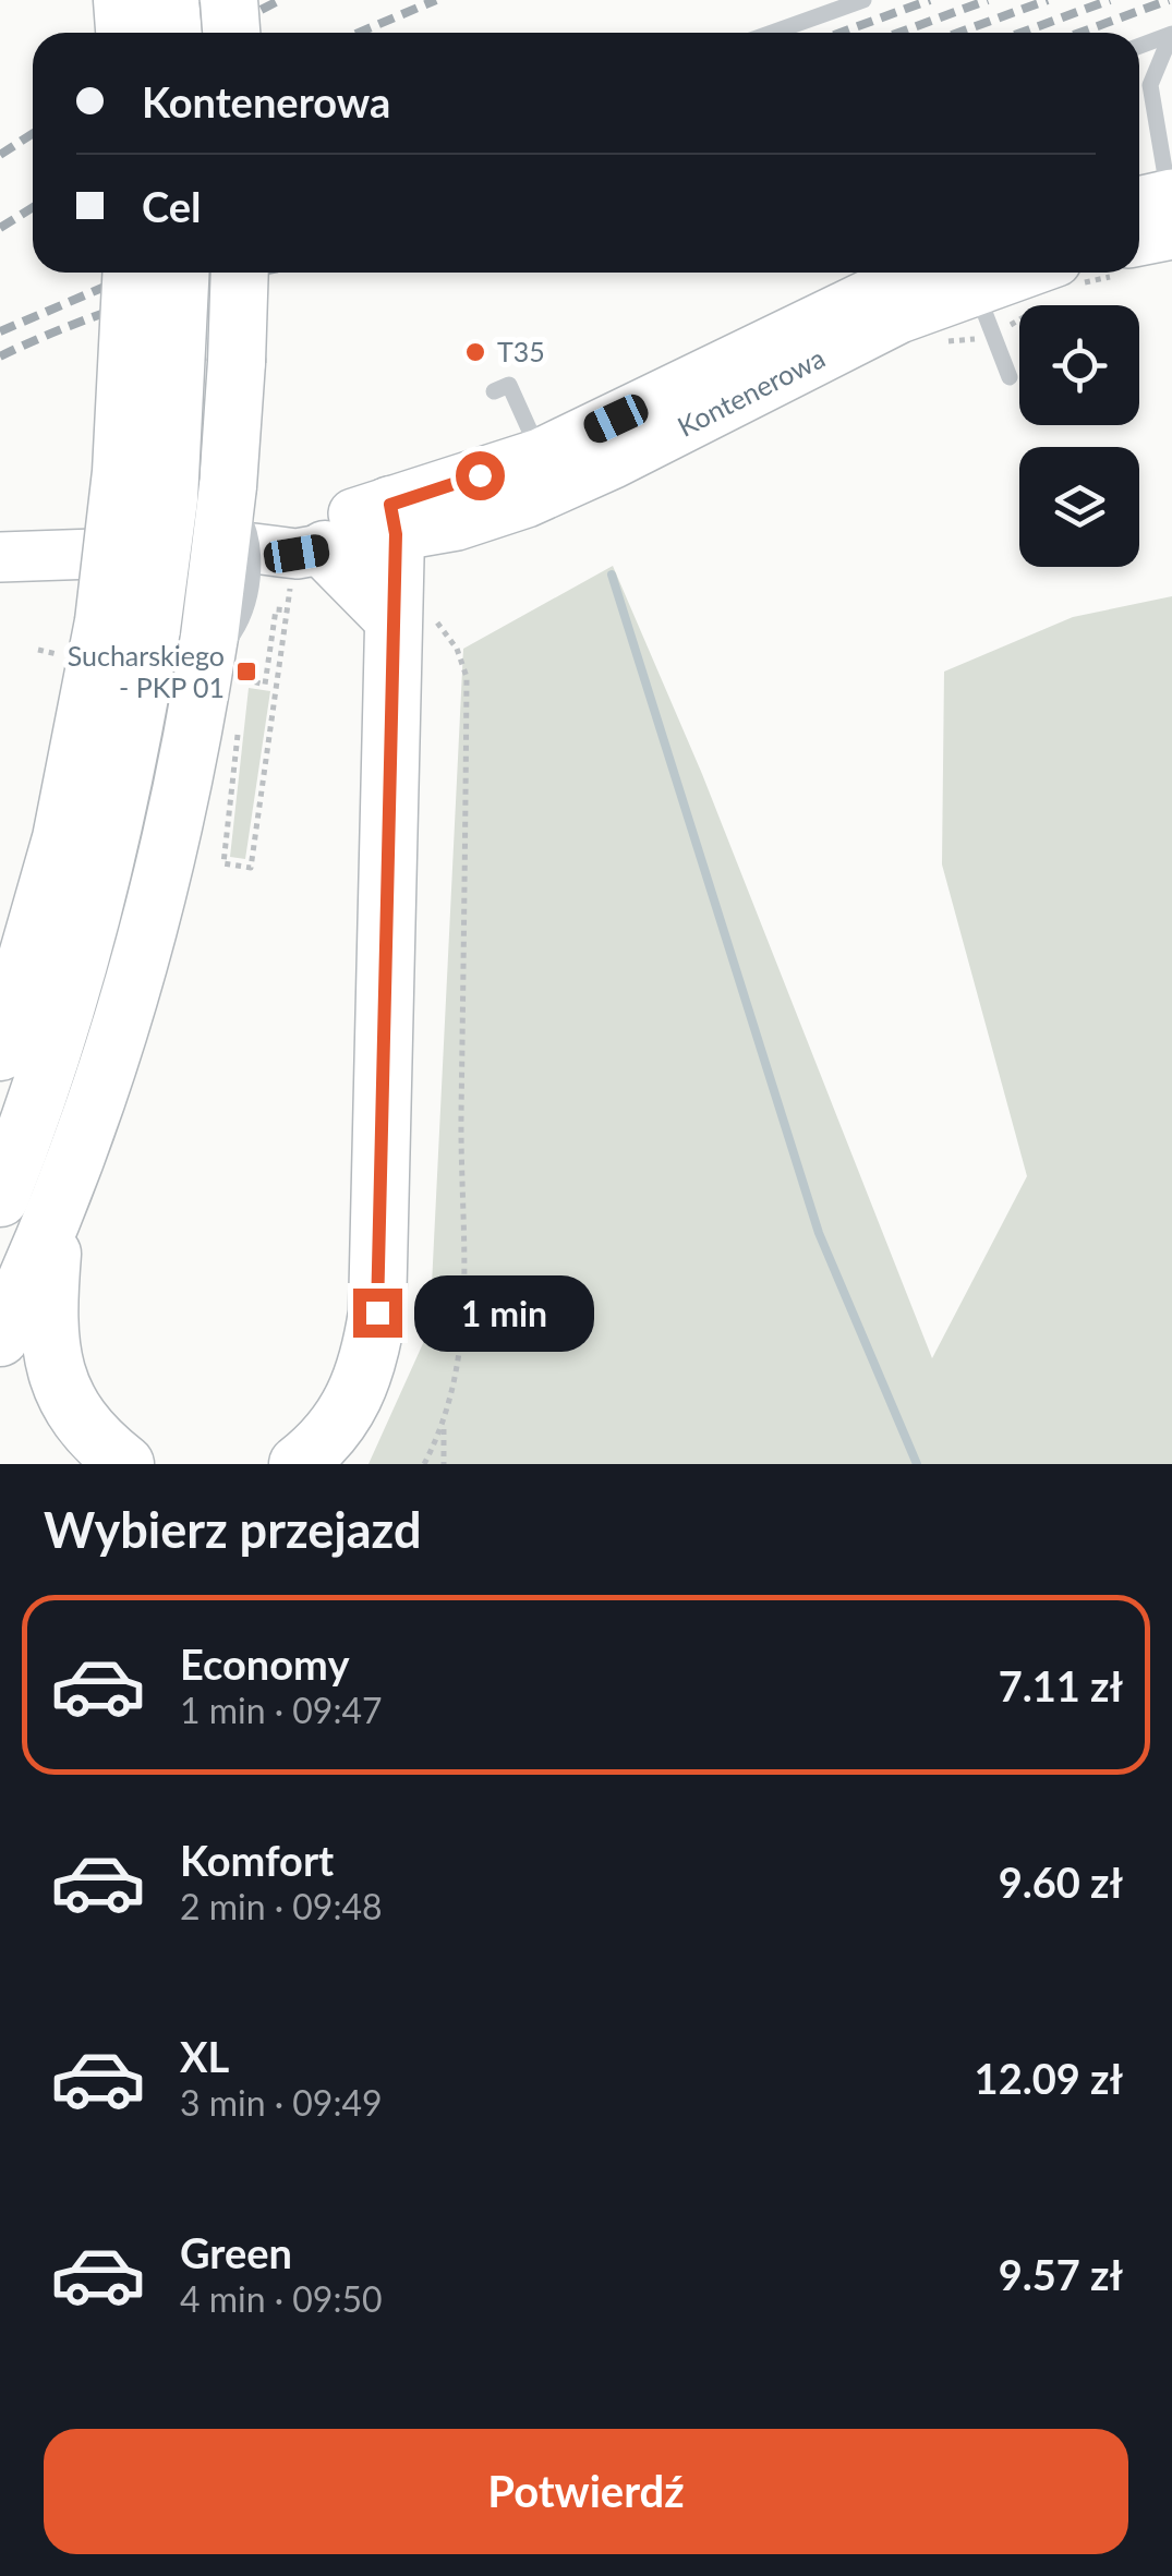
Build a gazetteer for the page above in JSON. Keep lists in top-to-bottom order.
{
  "streets": {
    "main road": ["Kontenerowa"]
  },
  "places": {
    "other": ["T35"],
    "transit": ["Sucharskiego - PKP 01"]
  },
  "page": {
    "banner": ["Kontenerowa", "Cel"],
    "bubble": "1 min",
    "heading": "Wybierz przejazd",
    "list": [
      {
        "name": "Economy",
        "note": "1 min · 09:47",
        "value": "7.11 zł"
      },
      {
        "name": "Komfort",
        "note": "2 min · 09:48",
        "value": "9.60 zł"
      },
      {
        "name": "XL",
        "note": "3 min · 09:49",
        "value": "12.09 zł"
      },
      {
        "name": "Green",
        "note": "4 min · 09:50",
        "value": "9.57 zł"
      }
    ],
    "buttons": "Potwierdź"
  }
}
